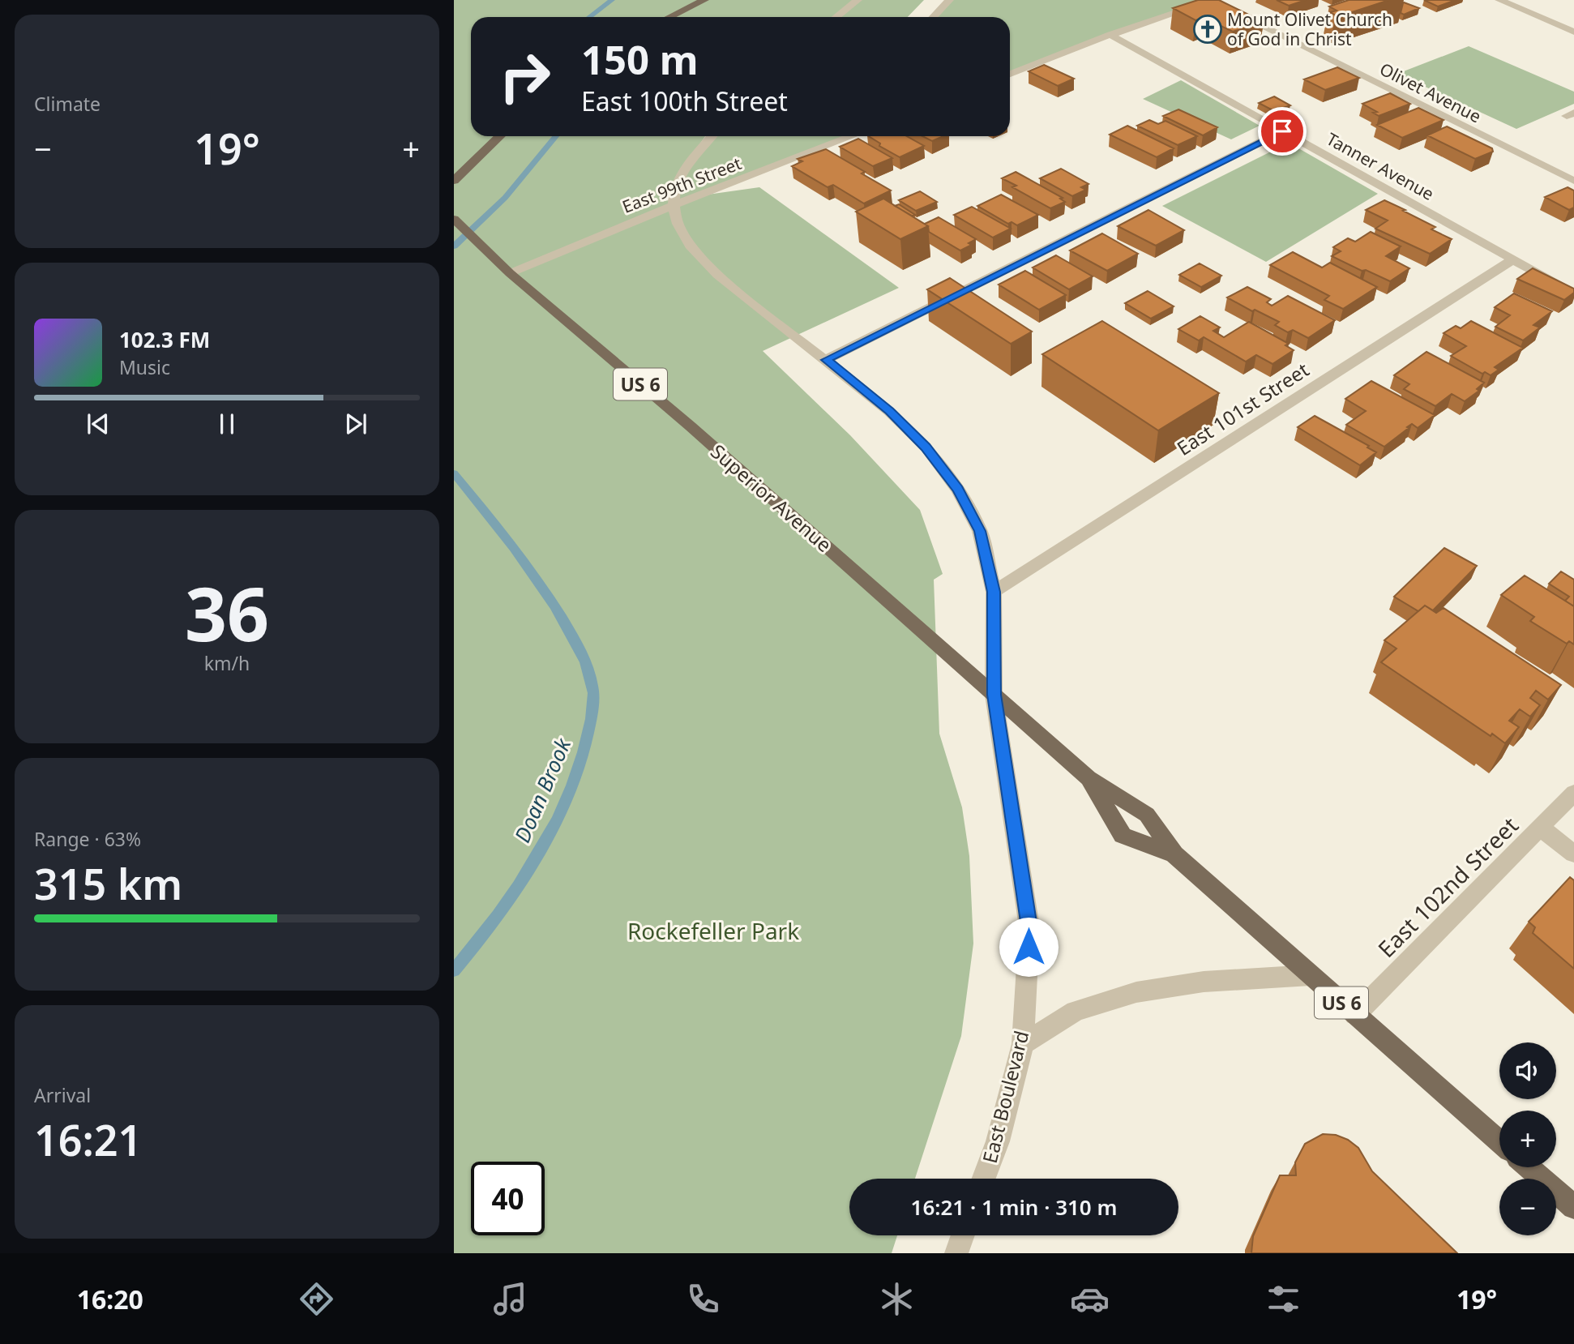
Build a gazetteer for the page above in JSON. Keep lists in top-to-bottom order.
{
  "streets": {
    "main road": ["US 6", "Superior Avenue"],
    "street": [
      "Olivet Avenue",
      "Tanner Avenue",
      "East 99th Street",
      "East 101st Street",
      "East 102nd Street",
      "East Boulevard"
    ]
  },
  "crossings": [
    ["Tanner Avenue", "East 101st Street"],
    ["East 99th Street", "Superior Avenue"],
    ["East 99th Street", "East Boulevard"],
    ["East 101st Street", "East Boulevard"],
    ["Superior Avenue", "East 102nd Street"],
    ["Superior Avenue", "East Boulevard"]
  ],
  "water": ["Doan Brook"],
  "parks": ["Rockefeller Park"],
  "places": {
    "church": ["Mount Olivet Church of God in Christ"]
  },
  "page": {
    "tile": [
      "Climate",
      ["36", "km/h"],
      ["Range · 63%", "315 km"],
      ["Arrival", "16:21"]
    ],
    "turn": ["150 m", "East 100th Street"],
    "heat": ["−", "19°", "+"],
    "song": ["102.3 FM", "Music"],
    "map_buttons": ["+", "−"],
    "limit": "40",
    "trip": "16:21 · 1 min · 310 m",
    "tabs": ["16:20", "19°"]
  }
}
